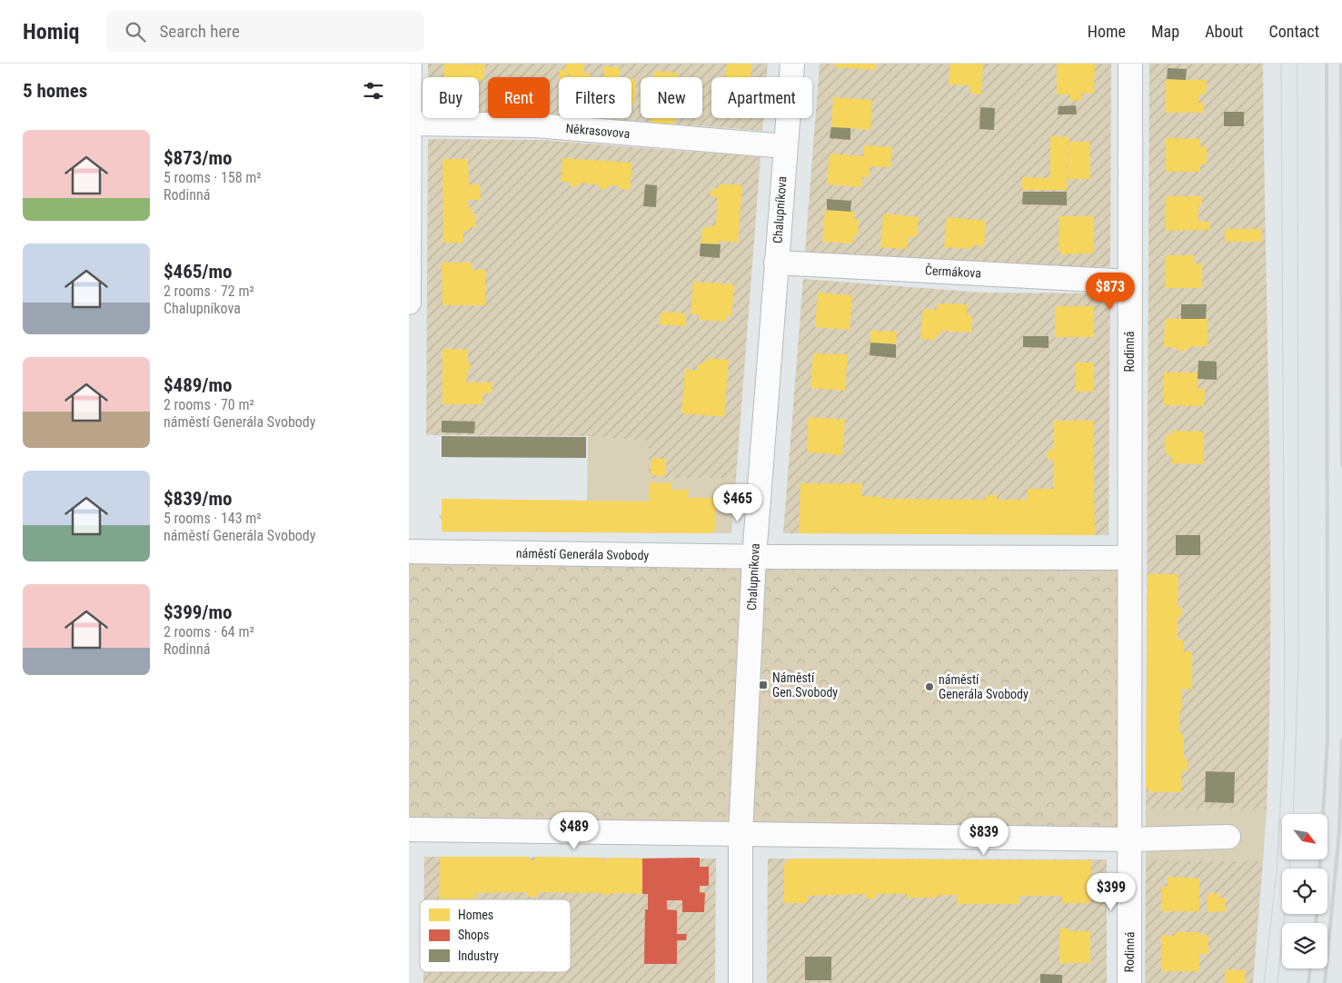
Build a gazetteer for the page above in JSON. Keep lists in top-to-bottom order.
{
  "streets": {
    "street": [
      "Někrasovova",
      "Chalupníkova",
      "Čermákova",
      "Rodinná",
      "náměstí Generála Svobody"
    ]
  },
  "crossings": [
    ["Někrasovova", "Chalupníkova"],
    ["Chalupníkova", "Čermákova"],
    ["Chalupníkova", "náměstí Generála Svobody"],
    ["Čermákova", "Rodinná"],
    ["Rodinná", "náměstí Generála Svobody"]
  ],
  "places": {
    "transit": ["Náměstí Gen.Svobody"],
    "other": ["náměstí Generála Svobody"]
  },
  "legend": ["Homes", "Shops", "Industry"],
  "north": "bottom right",
  "page": {
    "header": "Homiq",
    "search": "Search here",
    "nav": [
      "Home",
      "Map",
      "About",
      "Contact"
    ],
    "heading": "5 homes",
    "chip": [
      "Buy",
      "Rent",
      "Filters",
      "New",
      "Apartment"
    ],
    "list": [
      {
        "name": "$873/mo",
        "note": "5 rooms · 158 m² · Rodinná"
      },
      {
        "name": "$465/mo",
        "note": "2 rooms · 72 m² · Chalupníkova"
      },
      {
        "name": "$489/mo",
        "note": "2 rooms · 70 m² · náměstí Generála Svobody"
      },
      {
        "name": "$839/mo",
        "note": "5 rooms · 143 m² · náměstí Generála Svobody"
      },
      {
        "name": "$399/mo",
        "note": "2 rooms · 64 m² · Rodinná"
      }
    ],
    "price": [
      "$873",
      "$465",
      "$489",
      "$839",
      "$399"
    ]
  }
}
